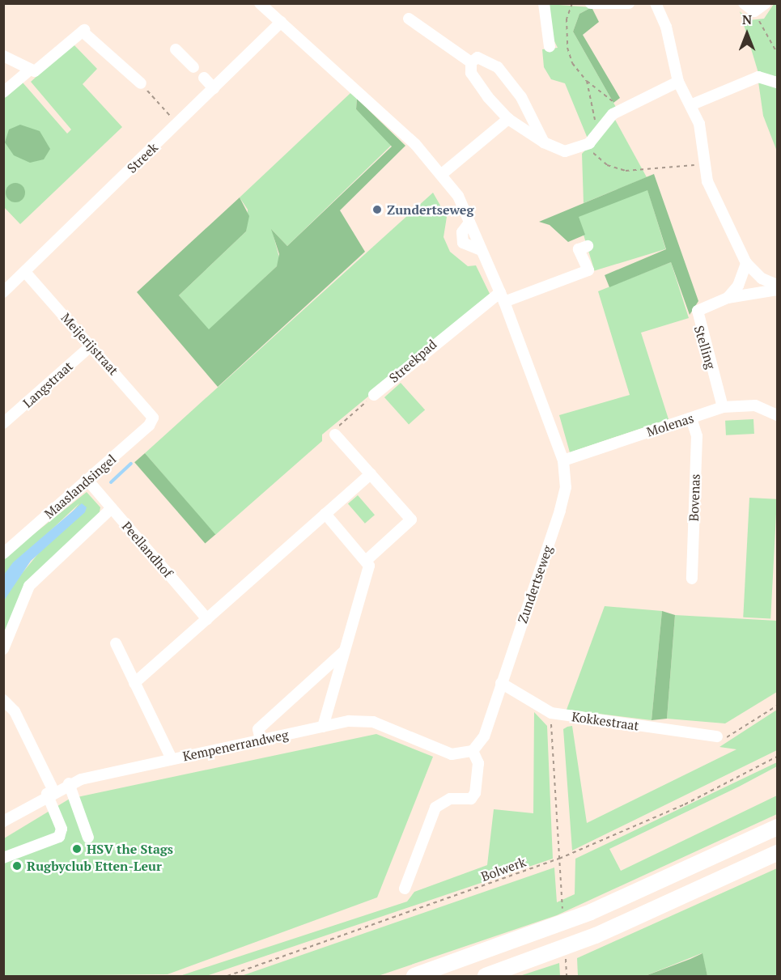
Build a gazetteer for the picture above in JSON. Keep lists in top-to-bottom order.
{
  "streets": {
    "street": [
      "Streek",
      "Meijerijstraat",
      "Stelling",
      "Streekpad",
      "Langstraat",
      "Molenas",
      "Maaslandsingel",
      "Bovenas",
      "Peellandhof",
      "Zundertseweg",
      "Kokkestraat",
      "Kempenerrandweg"
    ],
    "path": ["Bolwerk"]
  },
  "crossings": [
    ["Streek", "Meijerijstraat"],
    ["Streek", "Zundertseweg"],
    ["Meijerijstraat", "Langstraat"],
    ["Meijerijstraat", "Maaslandsingel"],
    ["Stelling", "Molenas"],
    ["Streekpad", "Zundertseweg"],
    ["Molenas", "Bovenas"],
    ["Molenas", "Zundertseweg"],
    ["Maaslandsingel", "Peellandhof"],
    ["Zundertseweg", "Kokkestraat"],
    ["Zundertseweg", "Kempenerrandweg"]
  ],
  "places": ["Zundertseweg", "HSV the Stags", "Rugbyclub Etten-Leur"],
  "north": "top"
}
